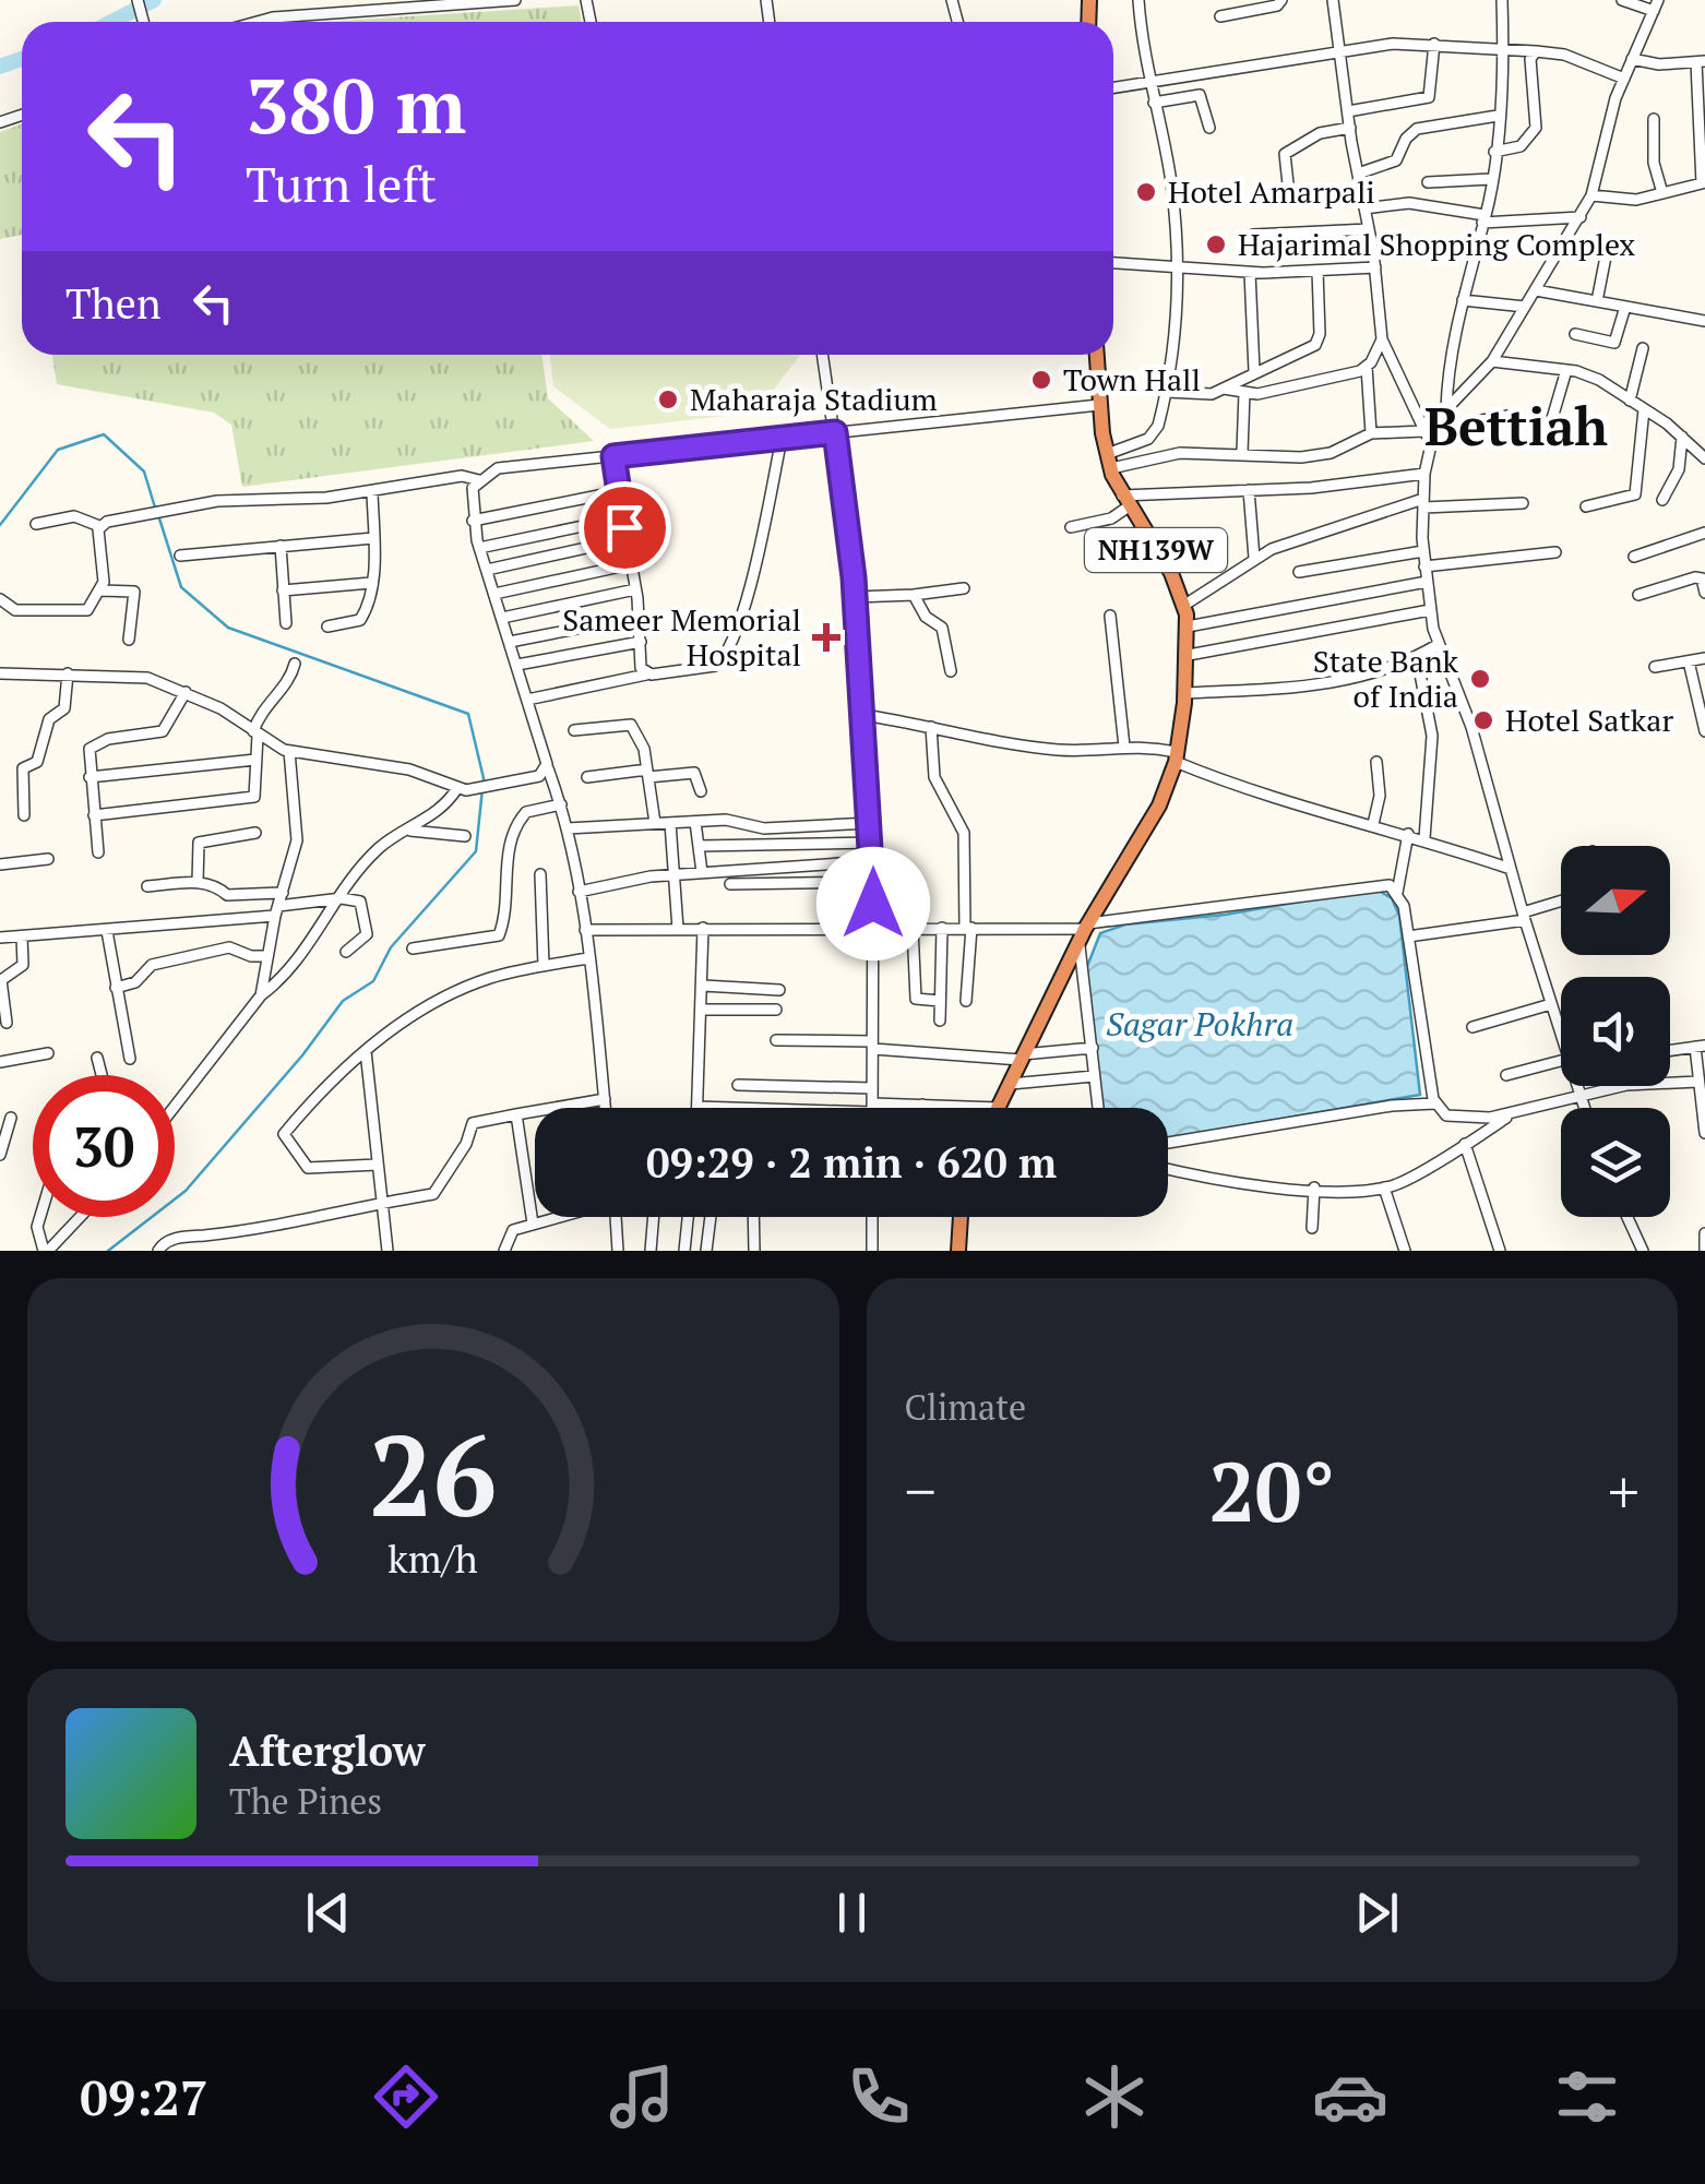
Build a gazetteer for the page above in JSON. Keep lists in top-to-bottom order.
{
  "streets": {
    "highway": ["NH139W"]
  },
  "districts": ["Bettiah"],
  "water": ["Sagar Pokhra"],
  "places": {
    "other": [
      "Hotel Amarpali",
      "Hajarimal Shopping Complex",
      "Town Hall",
      "Maharaja Stadium",
      "State Bank of India",
      "Hotel Satkar"
    ],
    "health": ["Sameer Memorial Hospital"]
  },
  "north": "right",
  "page": {
    "turn": ["380 m", "Turn left"],
    "then": "Then",
    "limit": "30",
    "trip": "09:29 · 2 min · 620 m",
    "tile": "Climate",
    "heat": ["−", "20°", "+"],
    "song": ["Afterglow", "The Pines"],
    "tabs": "09:27",
    "gauge": ["26", "km/h"]
  }
}
